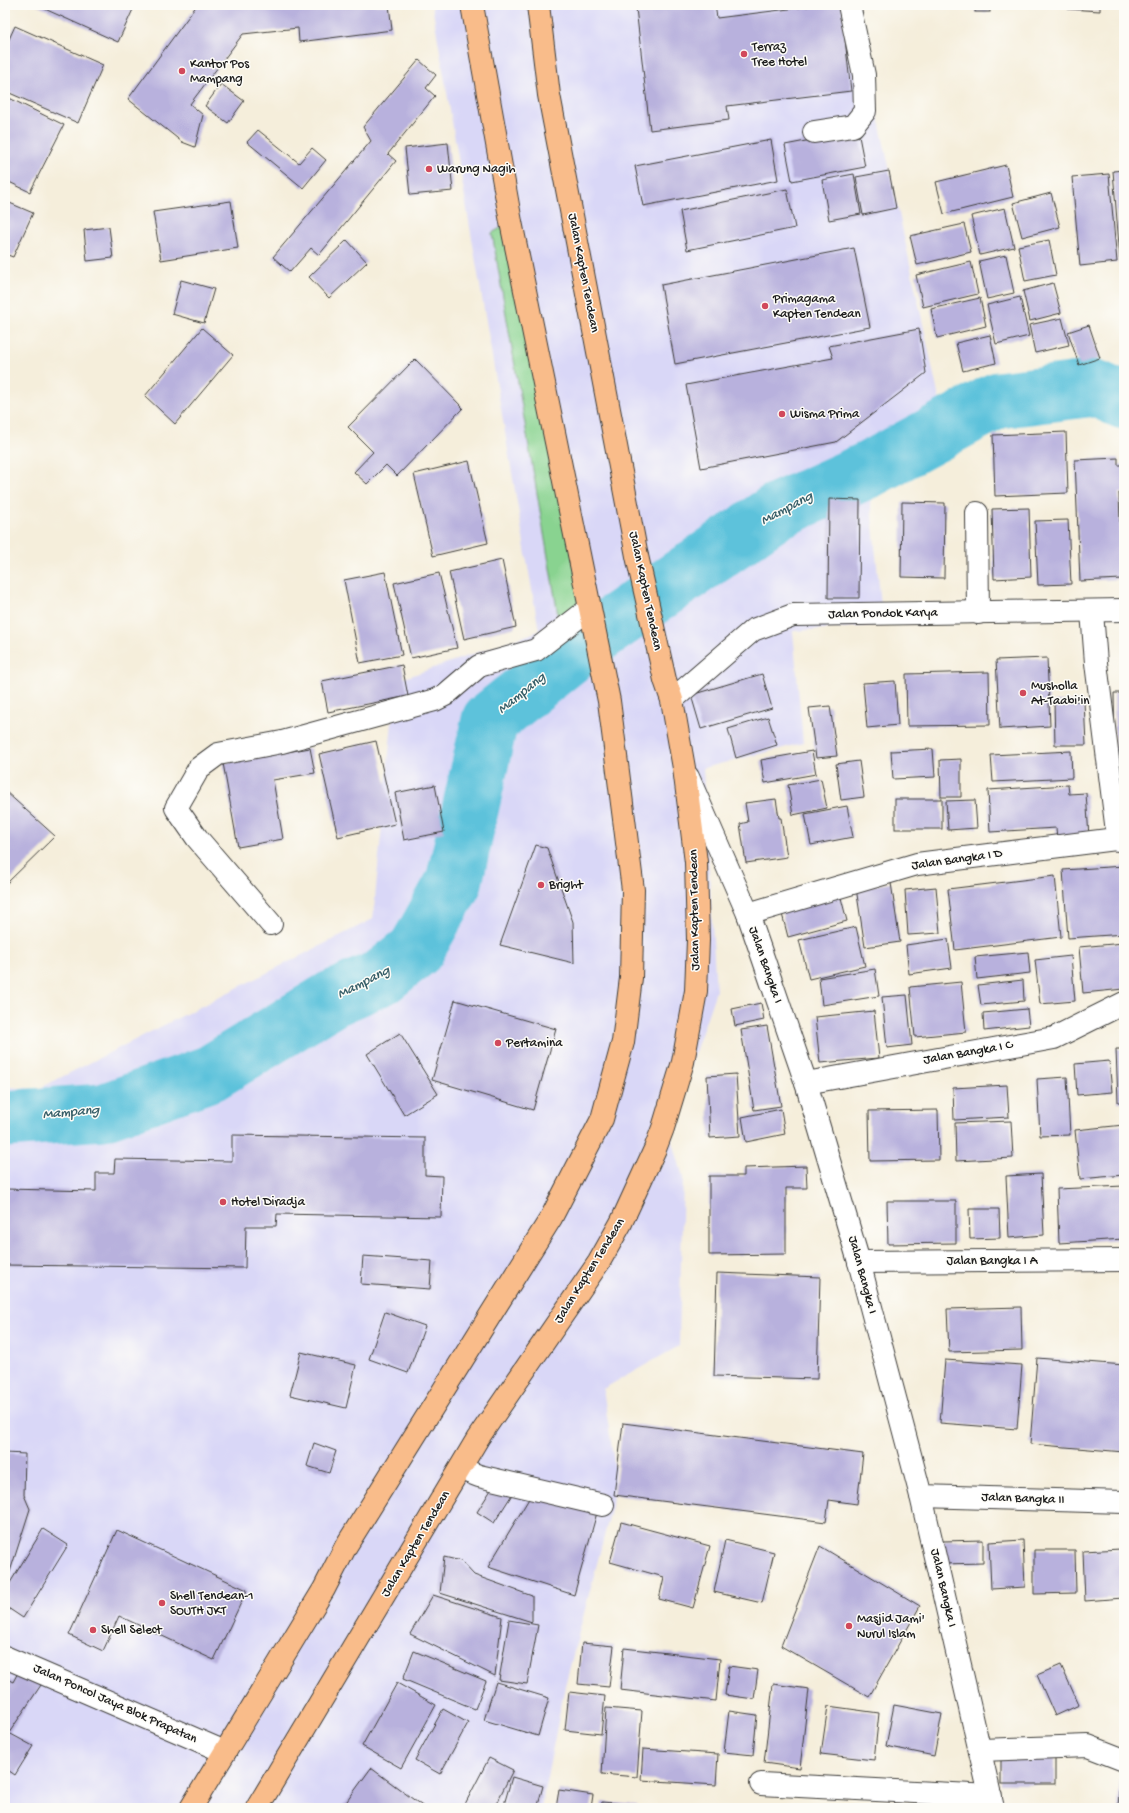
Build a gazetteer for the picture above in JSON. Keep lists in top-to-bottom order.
{
  "streets": {
    "main road": ["Jalan Kapten Tendean"],
    "street": [
      "Jalan Pondok Karya",
      "Jalan Bangka I D",
      "Jalan Bangka I",
      "Jalan Bangka I C",
      "Jalan Bangka I A",
      "Jalan Bangka II",
      "Jalan Poncol Jaya Blok Prapatan"
    ]
  },
  "crossings": [
    ["Jalan Kapten Tendean", "Jalan Pondok Karya"],
    ["Jalan Kapten Tendean", "Jalan Bangka I"],
    ["Jalan Bangka I D", "Jalan Bangka I"],
    ["Jalan Bangka I", "Jalan Bangka I C"],
    ["Jalan Bangka I", "Jalan Bangka I A"],
    ["Jalan Bangka I", "Jalan Bangka II"]
  ],
  "water": ["Mampang"],
  "places": [
    "Terraz Tree Hotel",
    "Kantor Pos Mampang",
    "Warung Nagih",
    "Primagama Kapten Tendean",
    "Wisma Prima",
    "Musholla At-Taabi'in",
    "Bright",
    "Pertamina",
    "Hotel Diradja",
    "Shell Tendean-1 SOUTH JKT",
    "Masjid Jami' Nurul Islam",
    "Shell Select"
  ]
}
